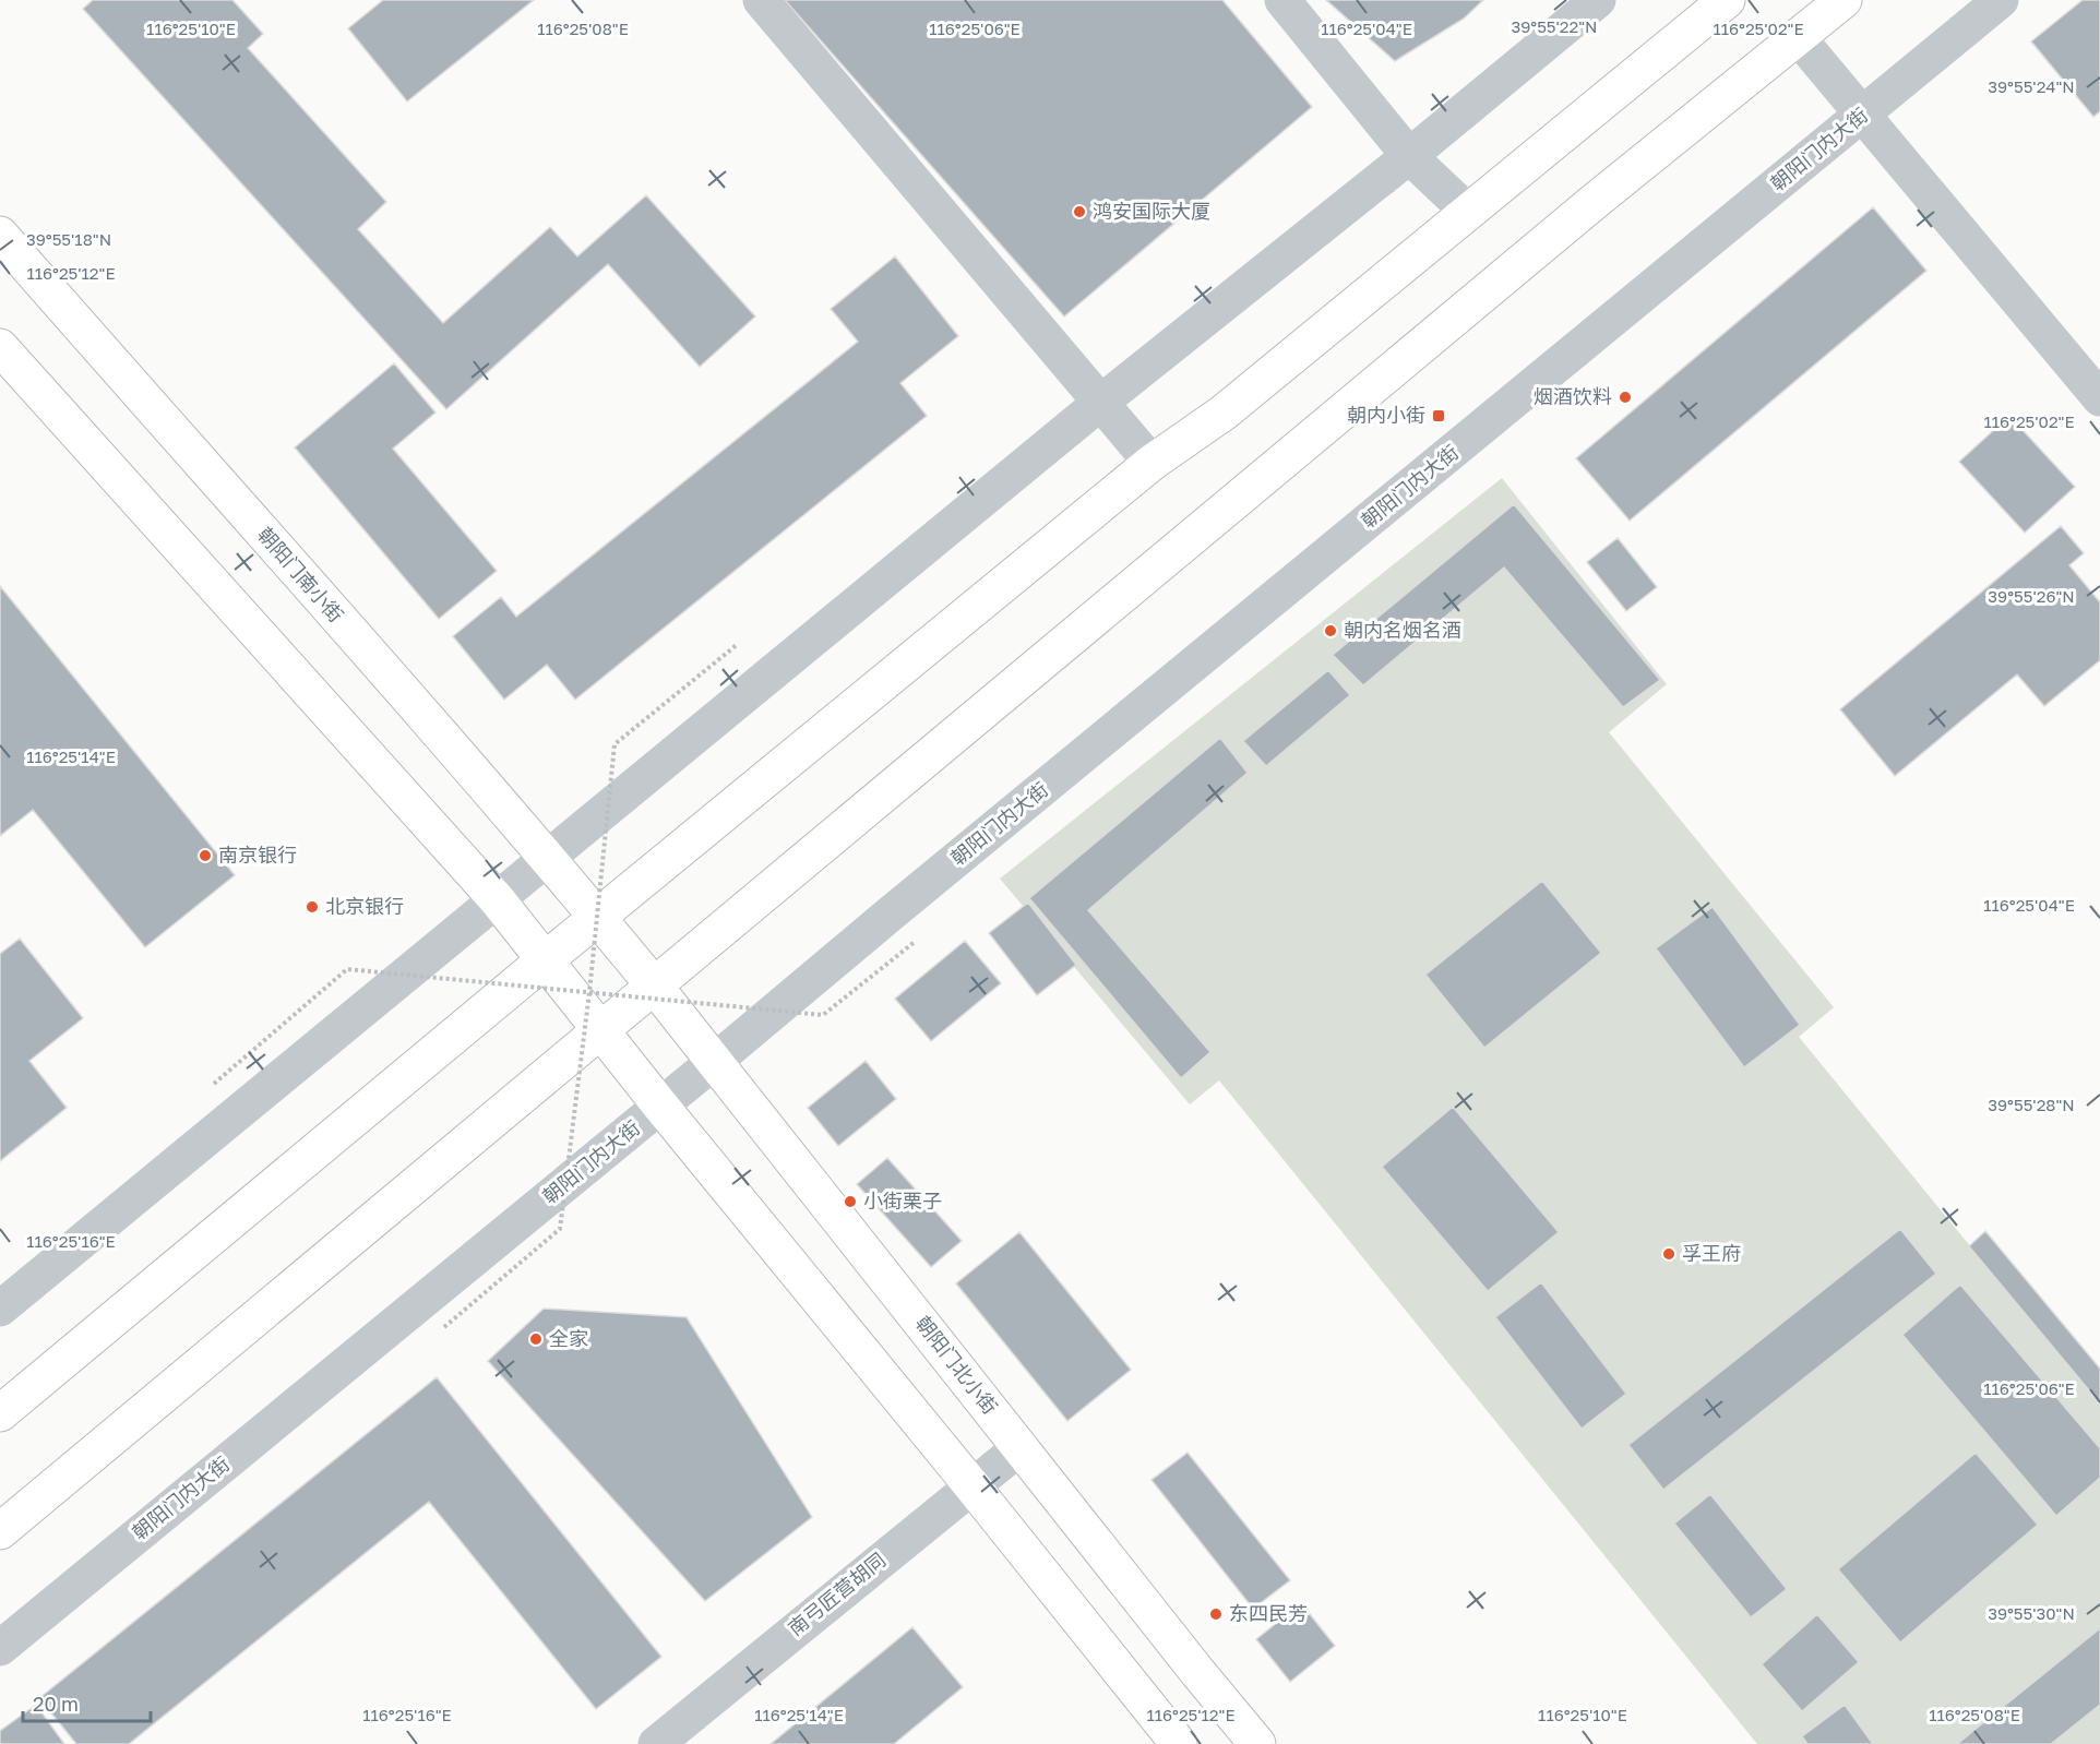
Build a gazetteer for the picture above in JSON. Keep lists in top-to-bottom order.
{
  "streets": {
    "main road": ["朝阳门南小街", "朝阳门北小街"],
    "street": ["朝阳门内大街", "南弓匠营胡同"]
  },
  "crossings": [
    ["朝阳门内大街", "朝阳门北小街"],
    ["朝阳门南小街", "朝阳门北小街"],
    ["朝阳门北小街", "南弓匠营胡同"]
  ],
  "places": {
    "other": [
      "鸿安国际大厦",
      "烟酒饮料",
      "朝内名烟名酒",
      "南京银行",
      "北京银行",
      "小街栗子",
      "孚王府",
      "全家",
      "东四民芳"
    ],
    "transit": ["朝内小街"]
  },
  "scale_bar": "20 m",
  "coordinates": [
    "39°55'22\"N",
    "116°25'10\"E",
    "116°25'08\"E",
    "116°25'06\"E",
    "116°25'04\"E",
    "116°25'02\"E",
    "39°55'24\"N",
    "39°55'18\"N",
    "116°25'12\"E",
    "39°55'26\"N",
    "116°25'14\"E",
    "39°55'28\"N",
    "116°25'16\"E",
    "39°55'30\"N"
  ]
}
